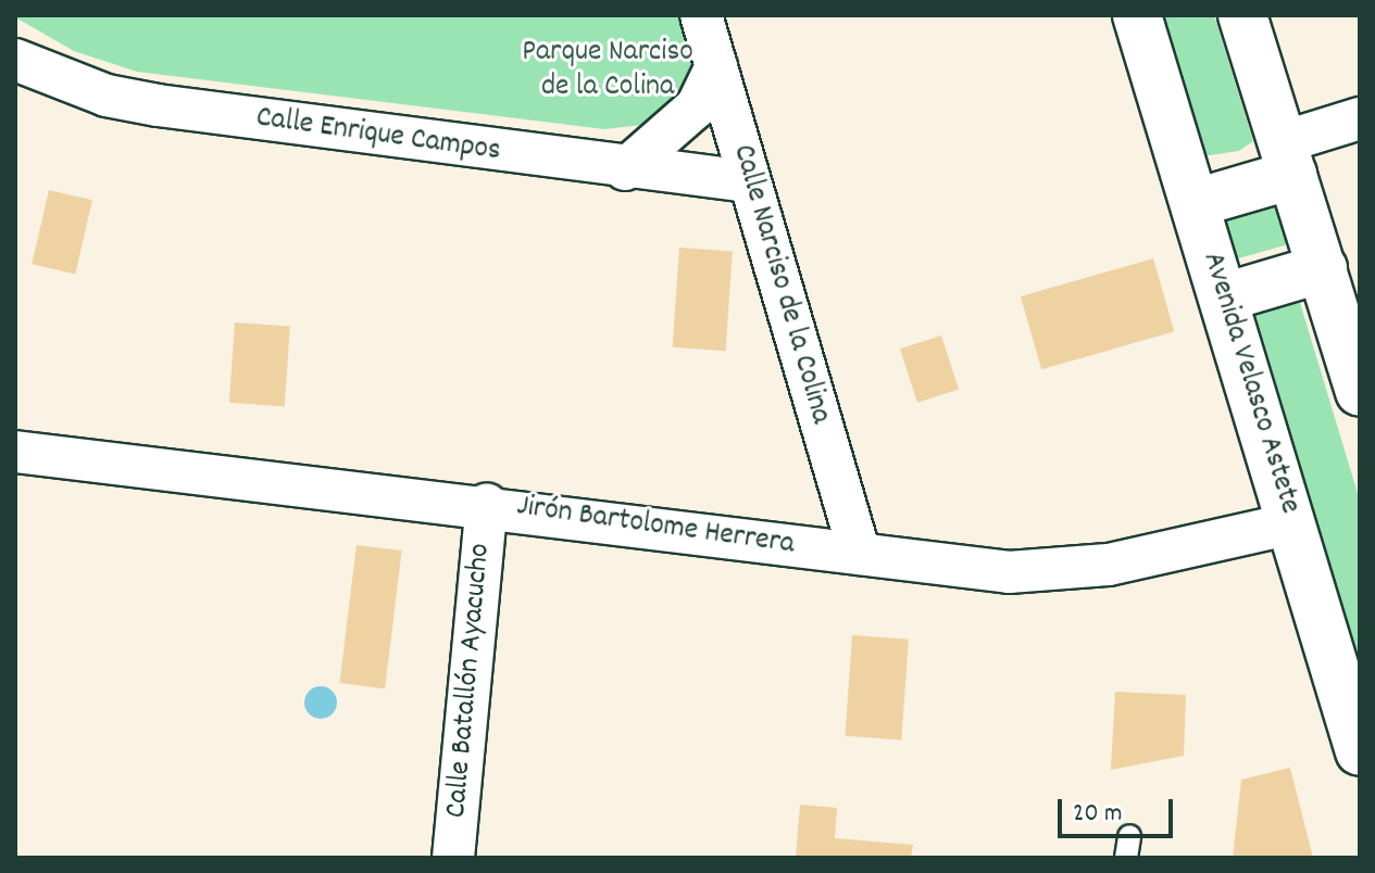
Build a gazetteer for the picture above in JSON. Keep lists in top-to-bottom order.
{
  "streets": {
    "main road": ["Avenida Velasco Astete"],
    "street": [
      "Calle Enrique Campos",
      "Calle Narciso de la Colina",
      "Jirón Bartolome Herrera",
      "Calle Batallón Ayacucho"
    ]
  },
  "crossings": [
    ["Calle Enrique Campos", "Calle Narciso de la Colina"],
    ["Calle Narciso de la Colina", "Jirón Bartolome Herrera"],
    ["Avenida Velasco Astete", "Jirón Bartolome Herrera"],
    ["Jirón Bartolome Herrera", "Calle Batallón Ayacucho"]
  ],
  "parks": ["Parque Narciso de la Colina"],
  "scale_bar": "20 m"
}
